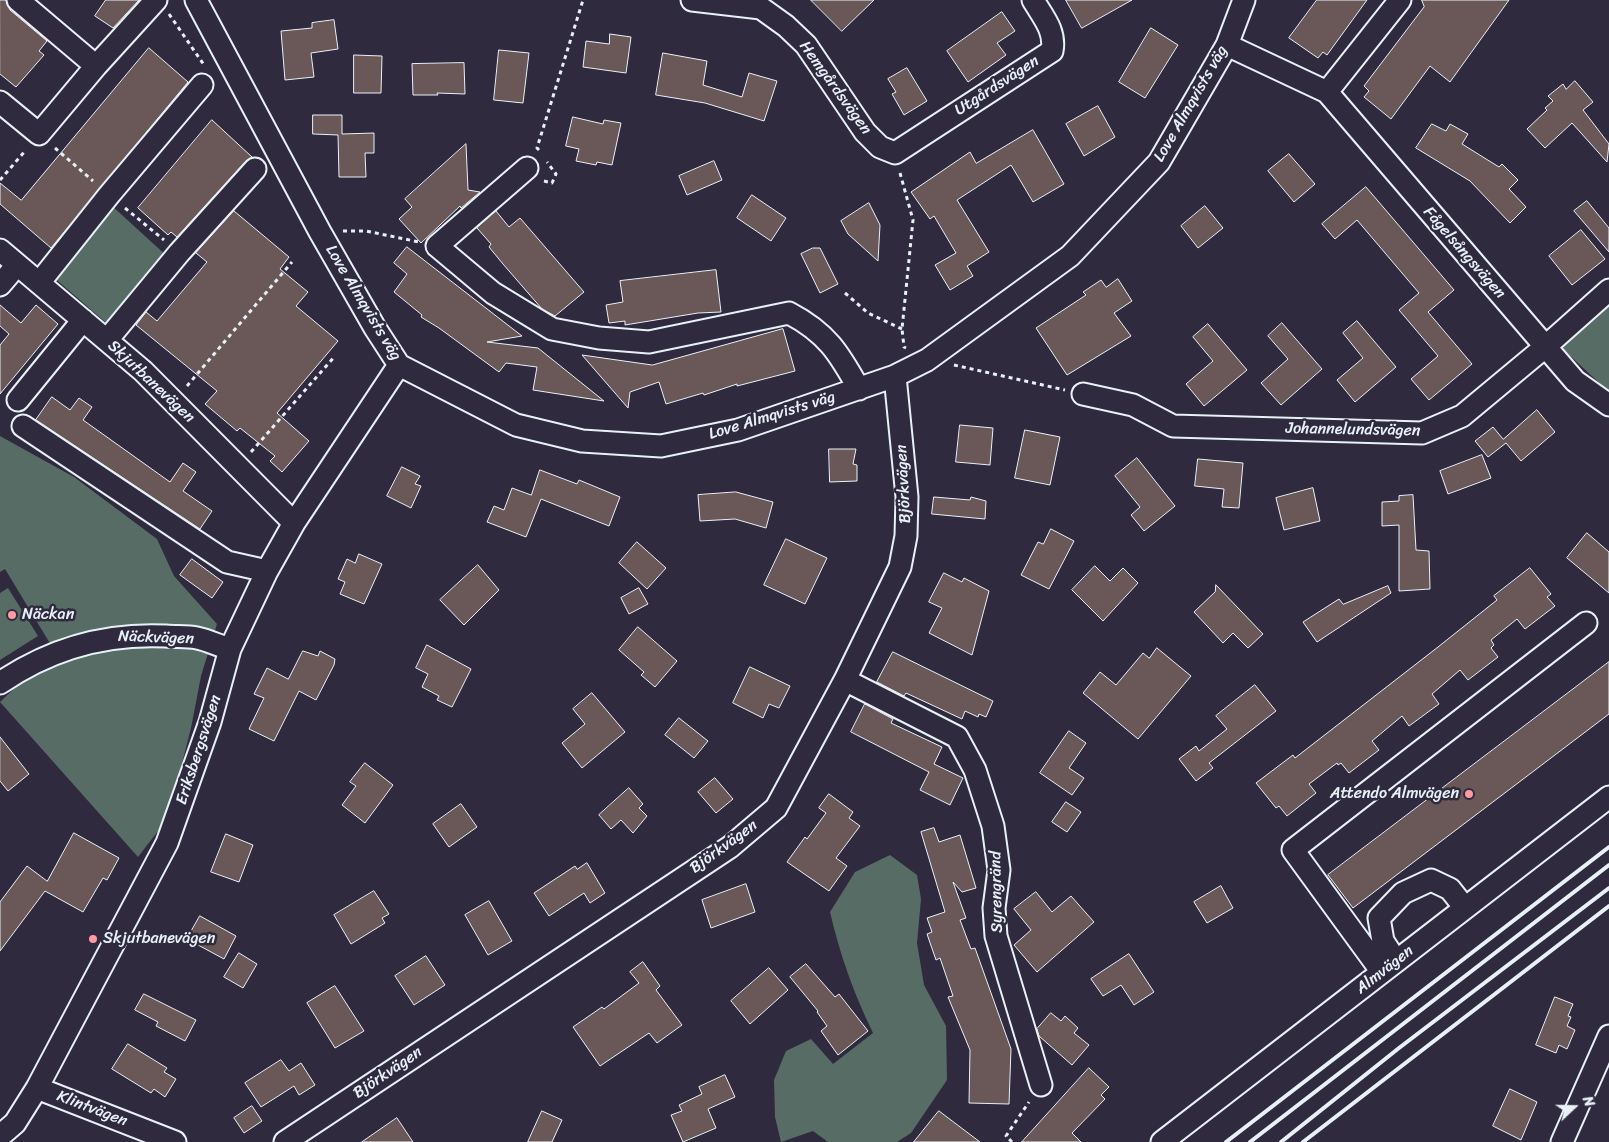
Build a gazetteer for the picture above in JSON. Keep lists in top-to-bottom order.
{
  "streets": {
    "street": [
      "Utgårdsvägen",
      "Hemgårdsvägen",
      "Love Almqvists väg",
      "Fågelsångsvägen",
      "Skjutbanevägen",
      "Johannelundsvägen",
      "Björkvägen",
      "Näckvägen",
      "Eriksbergsvägen",
      "Syrengränd",
      "Almvägen",
      "Klintvägen"
    ]
  },
  "crossings": [
    ["Utgårdsvägen", "Hemgårdsvägen"],
    ["Love Almqvists väg", "Fågelsångsvägen"],
    ["Love Almqvists väg", "Björkvägen"],
    ["Love Almqvists väg", "Eriksbergsvägen"],
    ["Fågelsångsvägen", "Johannelundsvägen"],
    ["Skjutbanevägen", "Eriksbergsvägen"],
    ["Björkvägen", "Syrengränd"],
    ["Näckvägen", "Eriksbergsvägen"],
    ["Eriksbergsvägen", "Klintvägen"]
  ],
  "places": ["Näckan", "Attendo Almvägen", "Skjutbanevägen"],
  "north": "right"
}
